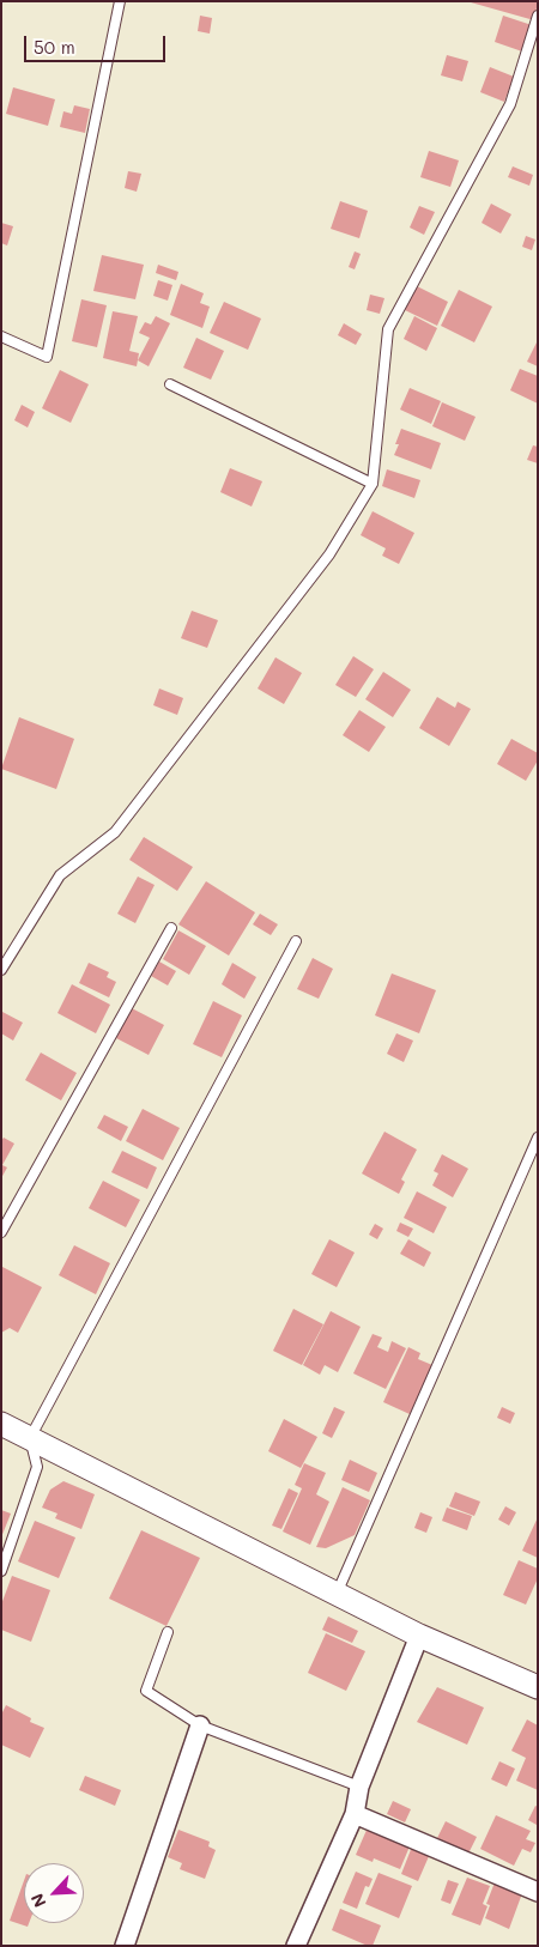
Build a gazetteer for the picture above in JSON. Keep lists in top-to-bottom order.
{
  "scale_bar": "50 m",
  "north": "bottom left"
}
